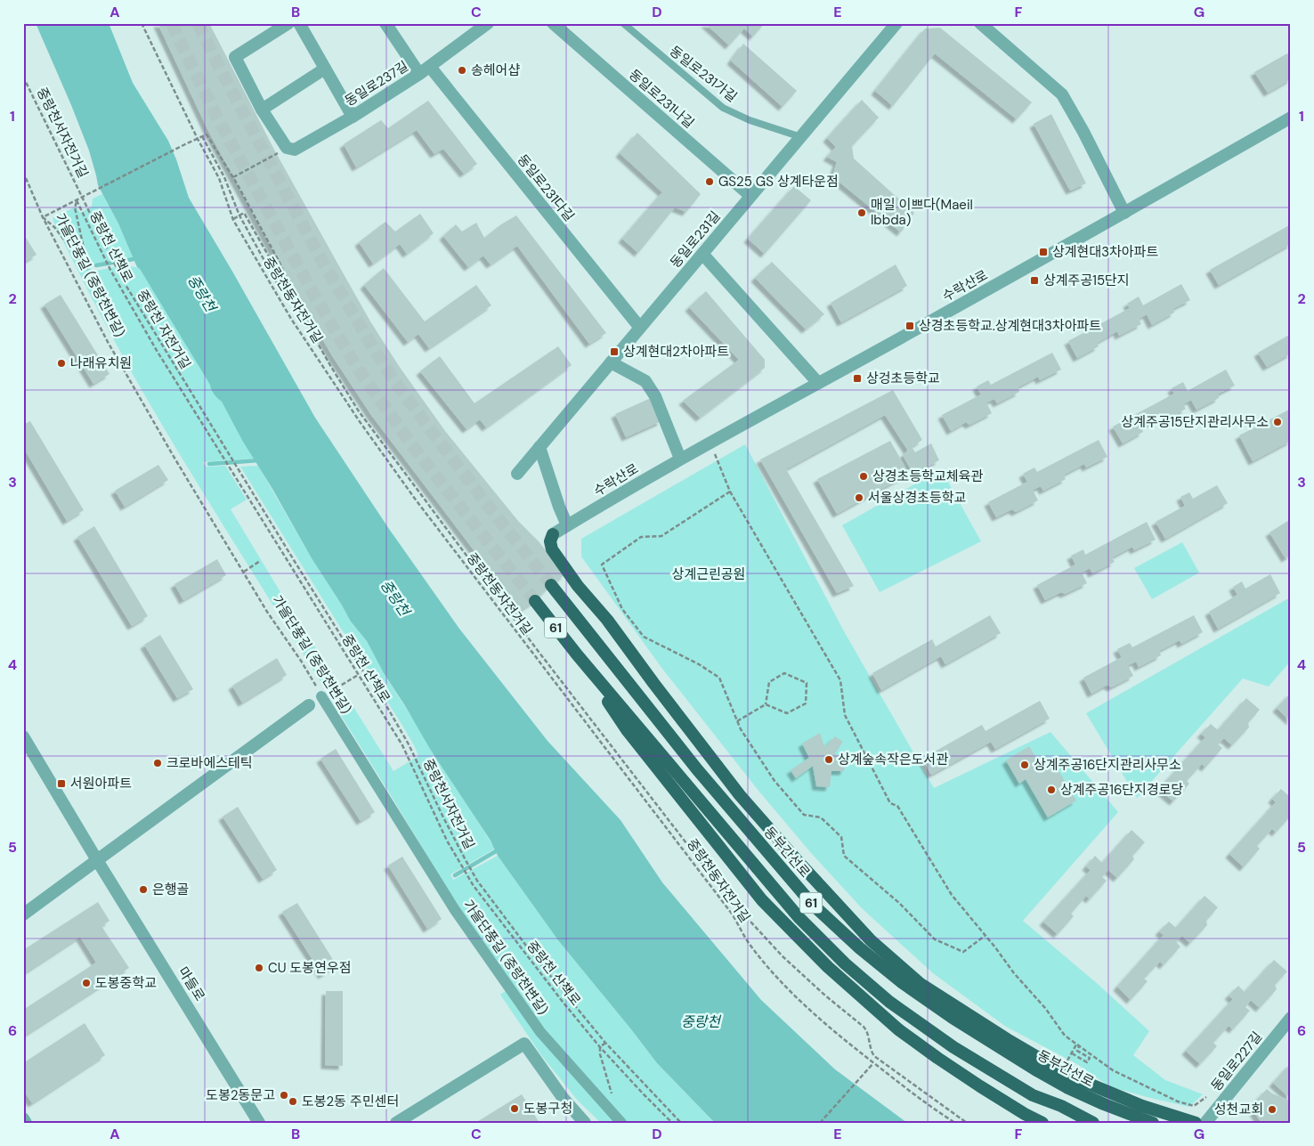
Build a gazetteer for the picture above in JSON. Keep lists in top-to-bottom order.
{
  "streets": {
    "highway": ["61", "동부간선로"],
    "street": [
      "동일로237길",
      "동일로231나길",
      "동일로231다길",
      "동일로231길",
      "가을단풍길 (중랑천변길)",
      "수락산로",
      "마들로",
      "동일로227길"
    ],
    "lane": ["동일로231가길"],
    "path": [
      "중랑천서자전거길",
      "중랑천 산책로",
      "중랑천동자전거길",
      "중랑천 자전거길"
    ]
  },
  "crossings": [
    ["동일로231가길", "동일로231길"],
    ["동일로237길", "동일로231다길"],
    ["동일로231나길", "동일로231길"],
    ["중랑천서자전거길", "중랑천 자전거길"],
    ["동일로231다길", "동일로231길"]
  ],
  "water": ["중랑천"],
  "parks": ["상계근린공원"],
  "places": {
    "other": [
      "송헤어샵",
      "GS25 GS 상계타운점",
      "매일 이쁘다(Maeil lbbda)",
      "나래유치원",
      "상계주공15단지관리사무소",
      "상경초등학교체육관",
      "서울상경초등학교",
      "상계숲속작은도서관",
      "크로바에스테틱",
      "상계주공16단지관리사무소",
      "상계주공16단지경로당",
      "은행골",
      "CU 도봉연우점",
      "도봉중학교",
      "도봉2동문고",
      "도봉2동 주민센터",
      "도봉구청",
      "성천교회"
    ],
    "transit": [
      "상계현대3차아파트",
      "상계주공15단지",
      "상경초등학교.상계현대3차아파트",
      "상계현대2차아파트",
      "상겅초등학교",
      "서원아파트"
    ]
  },
  "grid": {
    "columns": [
      "A",
      "B",
      "C",
      "D",
      "E",
      "F",
      "G"
    ],
    "rows": [
      "1",
      "2",
      "3",
      "4",
      "5",
      "6"
    ]
  }
}
